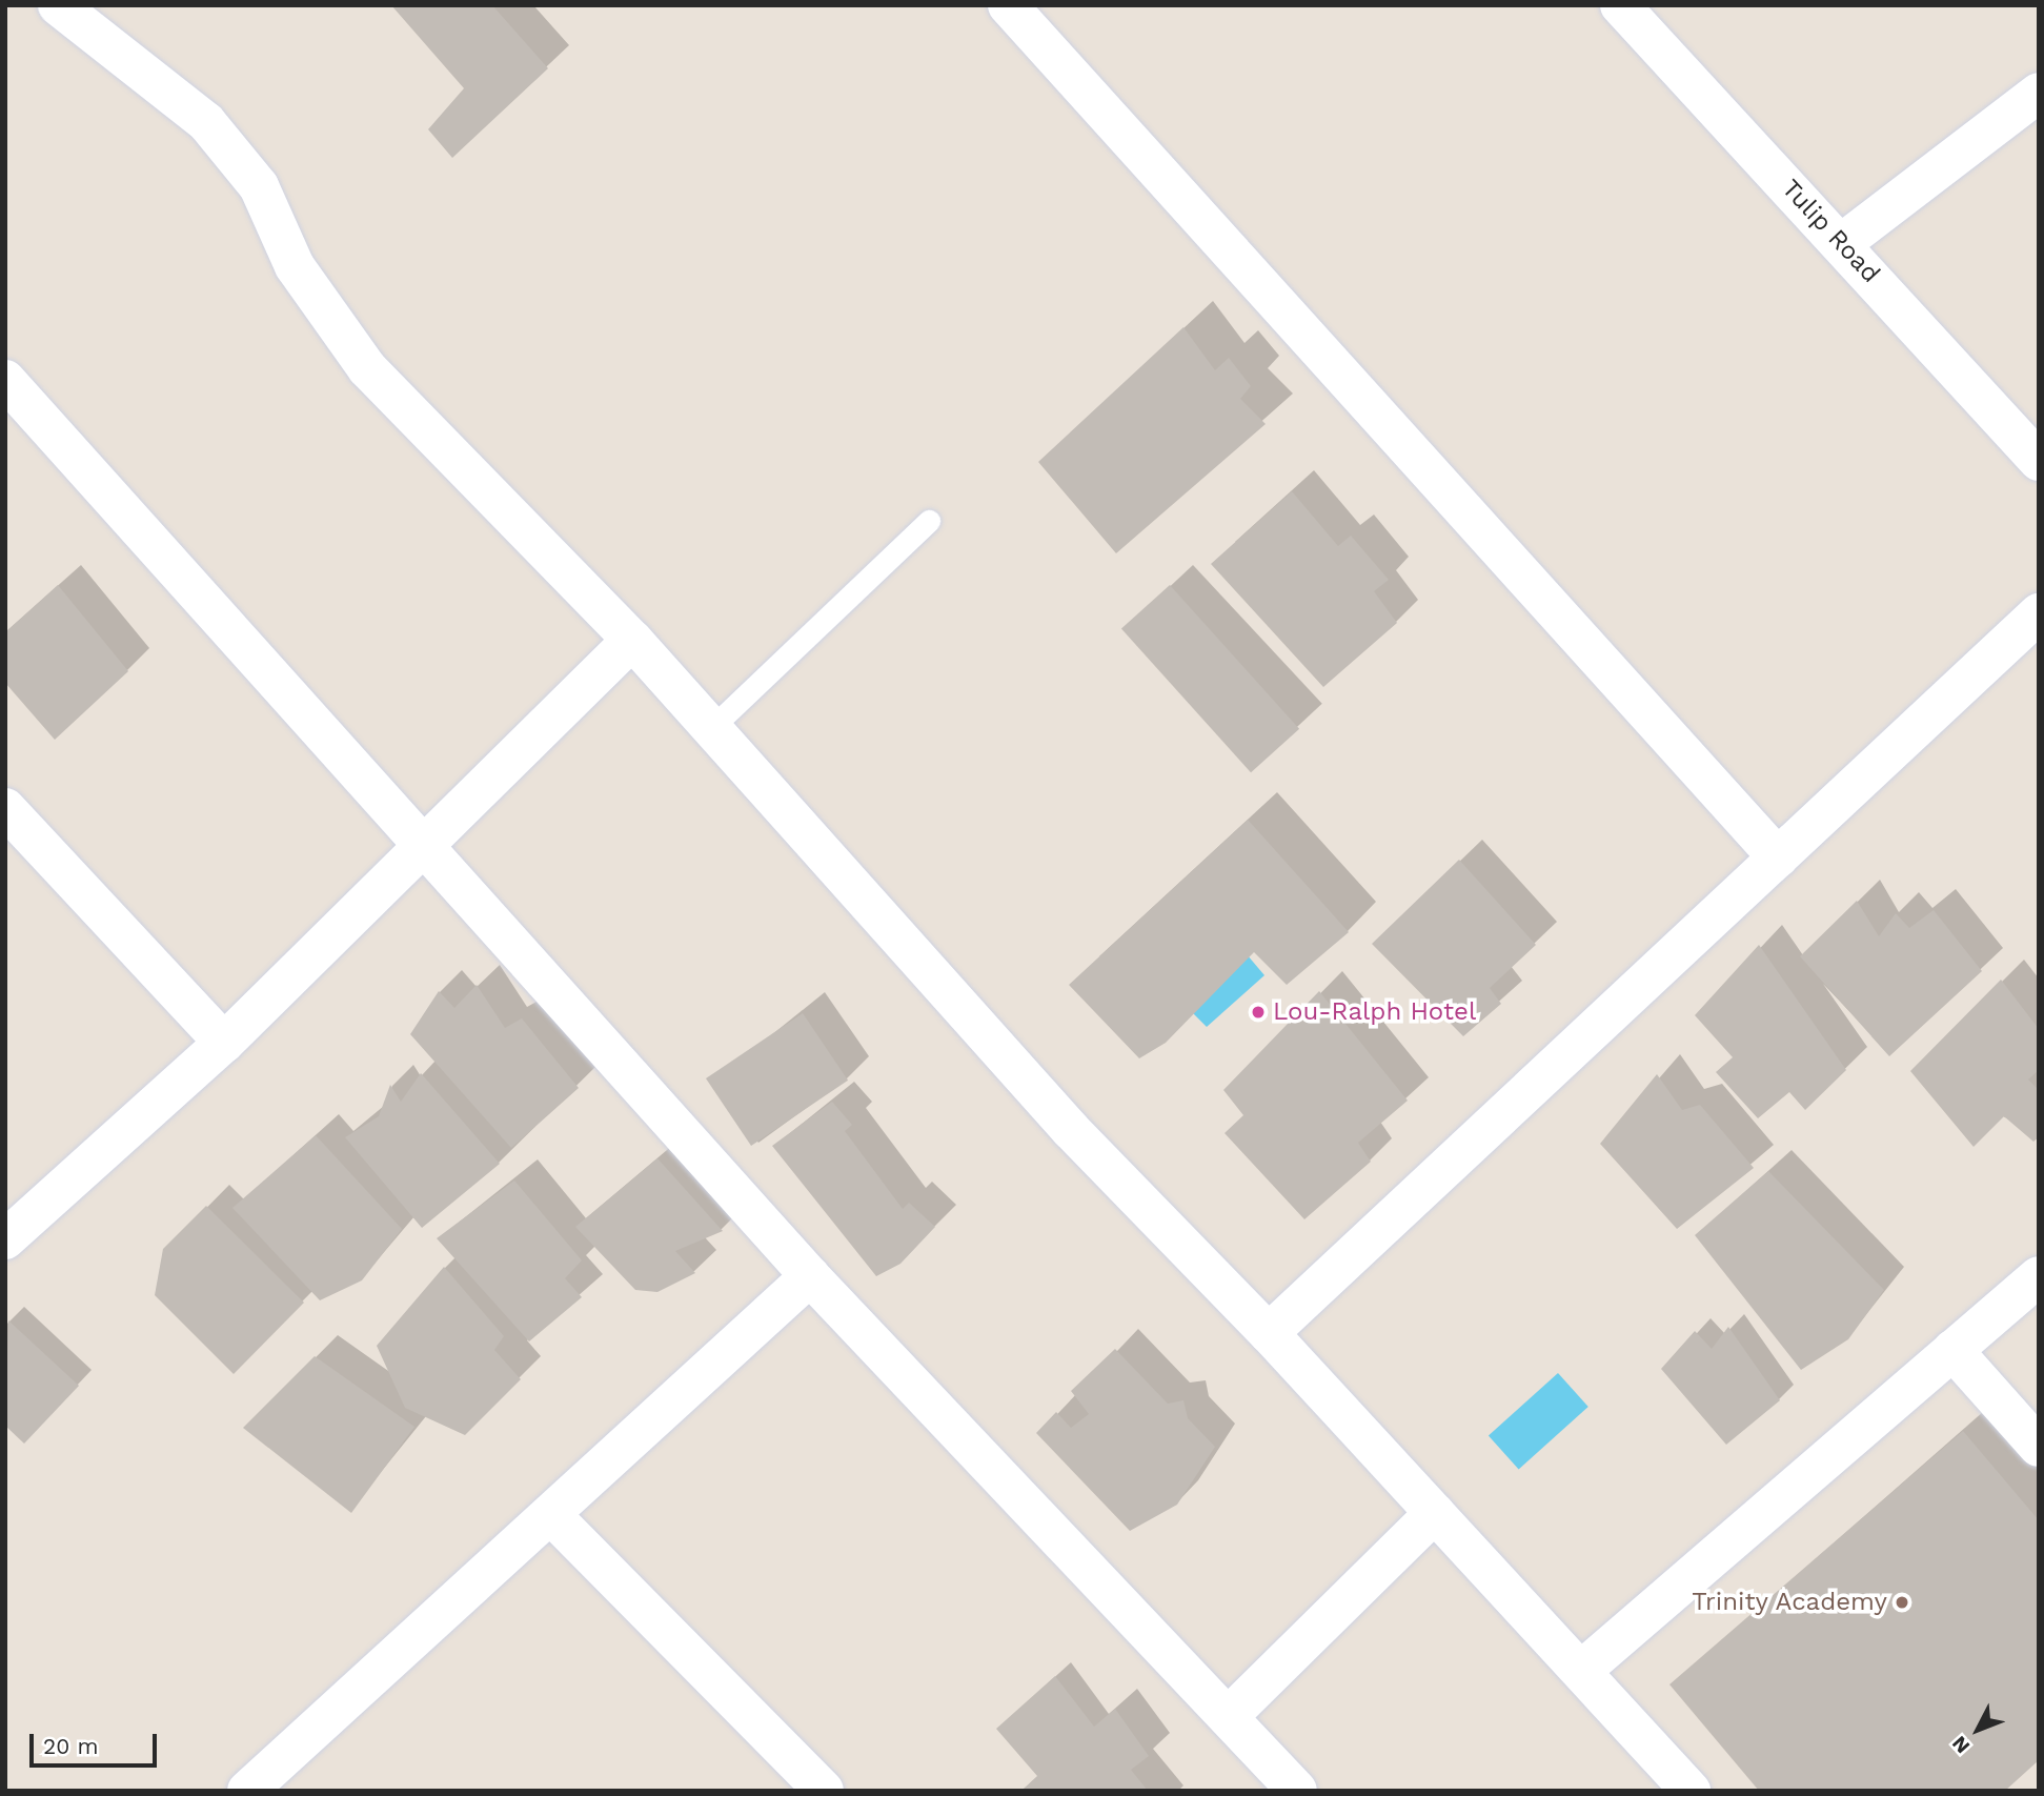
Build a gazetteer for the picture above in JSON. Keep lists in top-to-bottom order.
{
  "streets": {
    "street": ["Tulip Road"]
  },
  "places": ["Lou-Ralph Hotel", "Trinity Academy"],
  "scale_bar": "20 m",
  "north": "bottom left"
}
